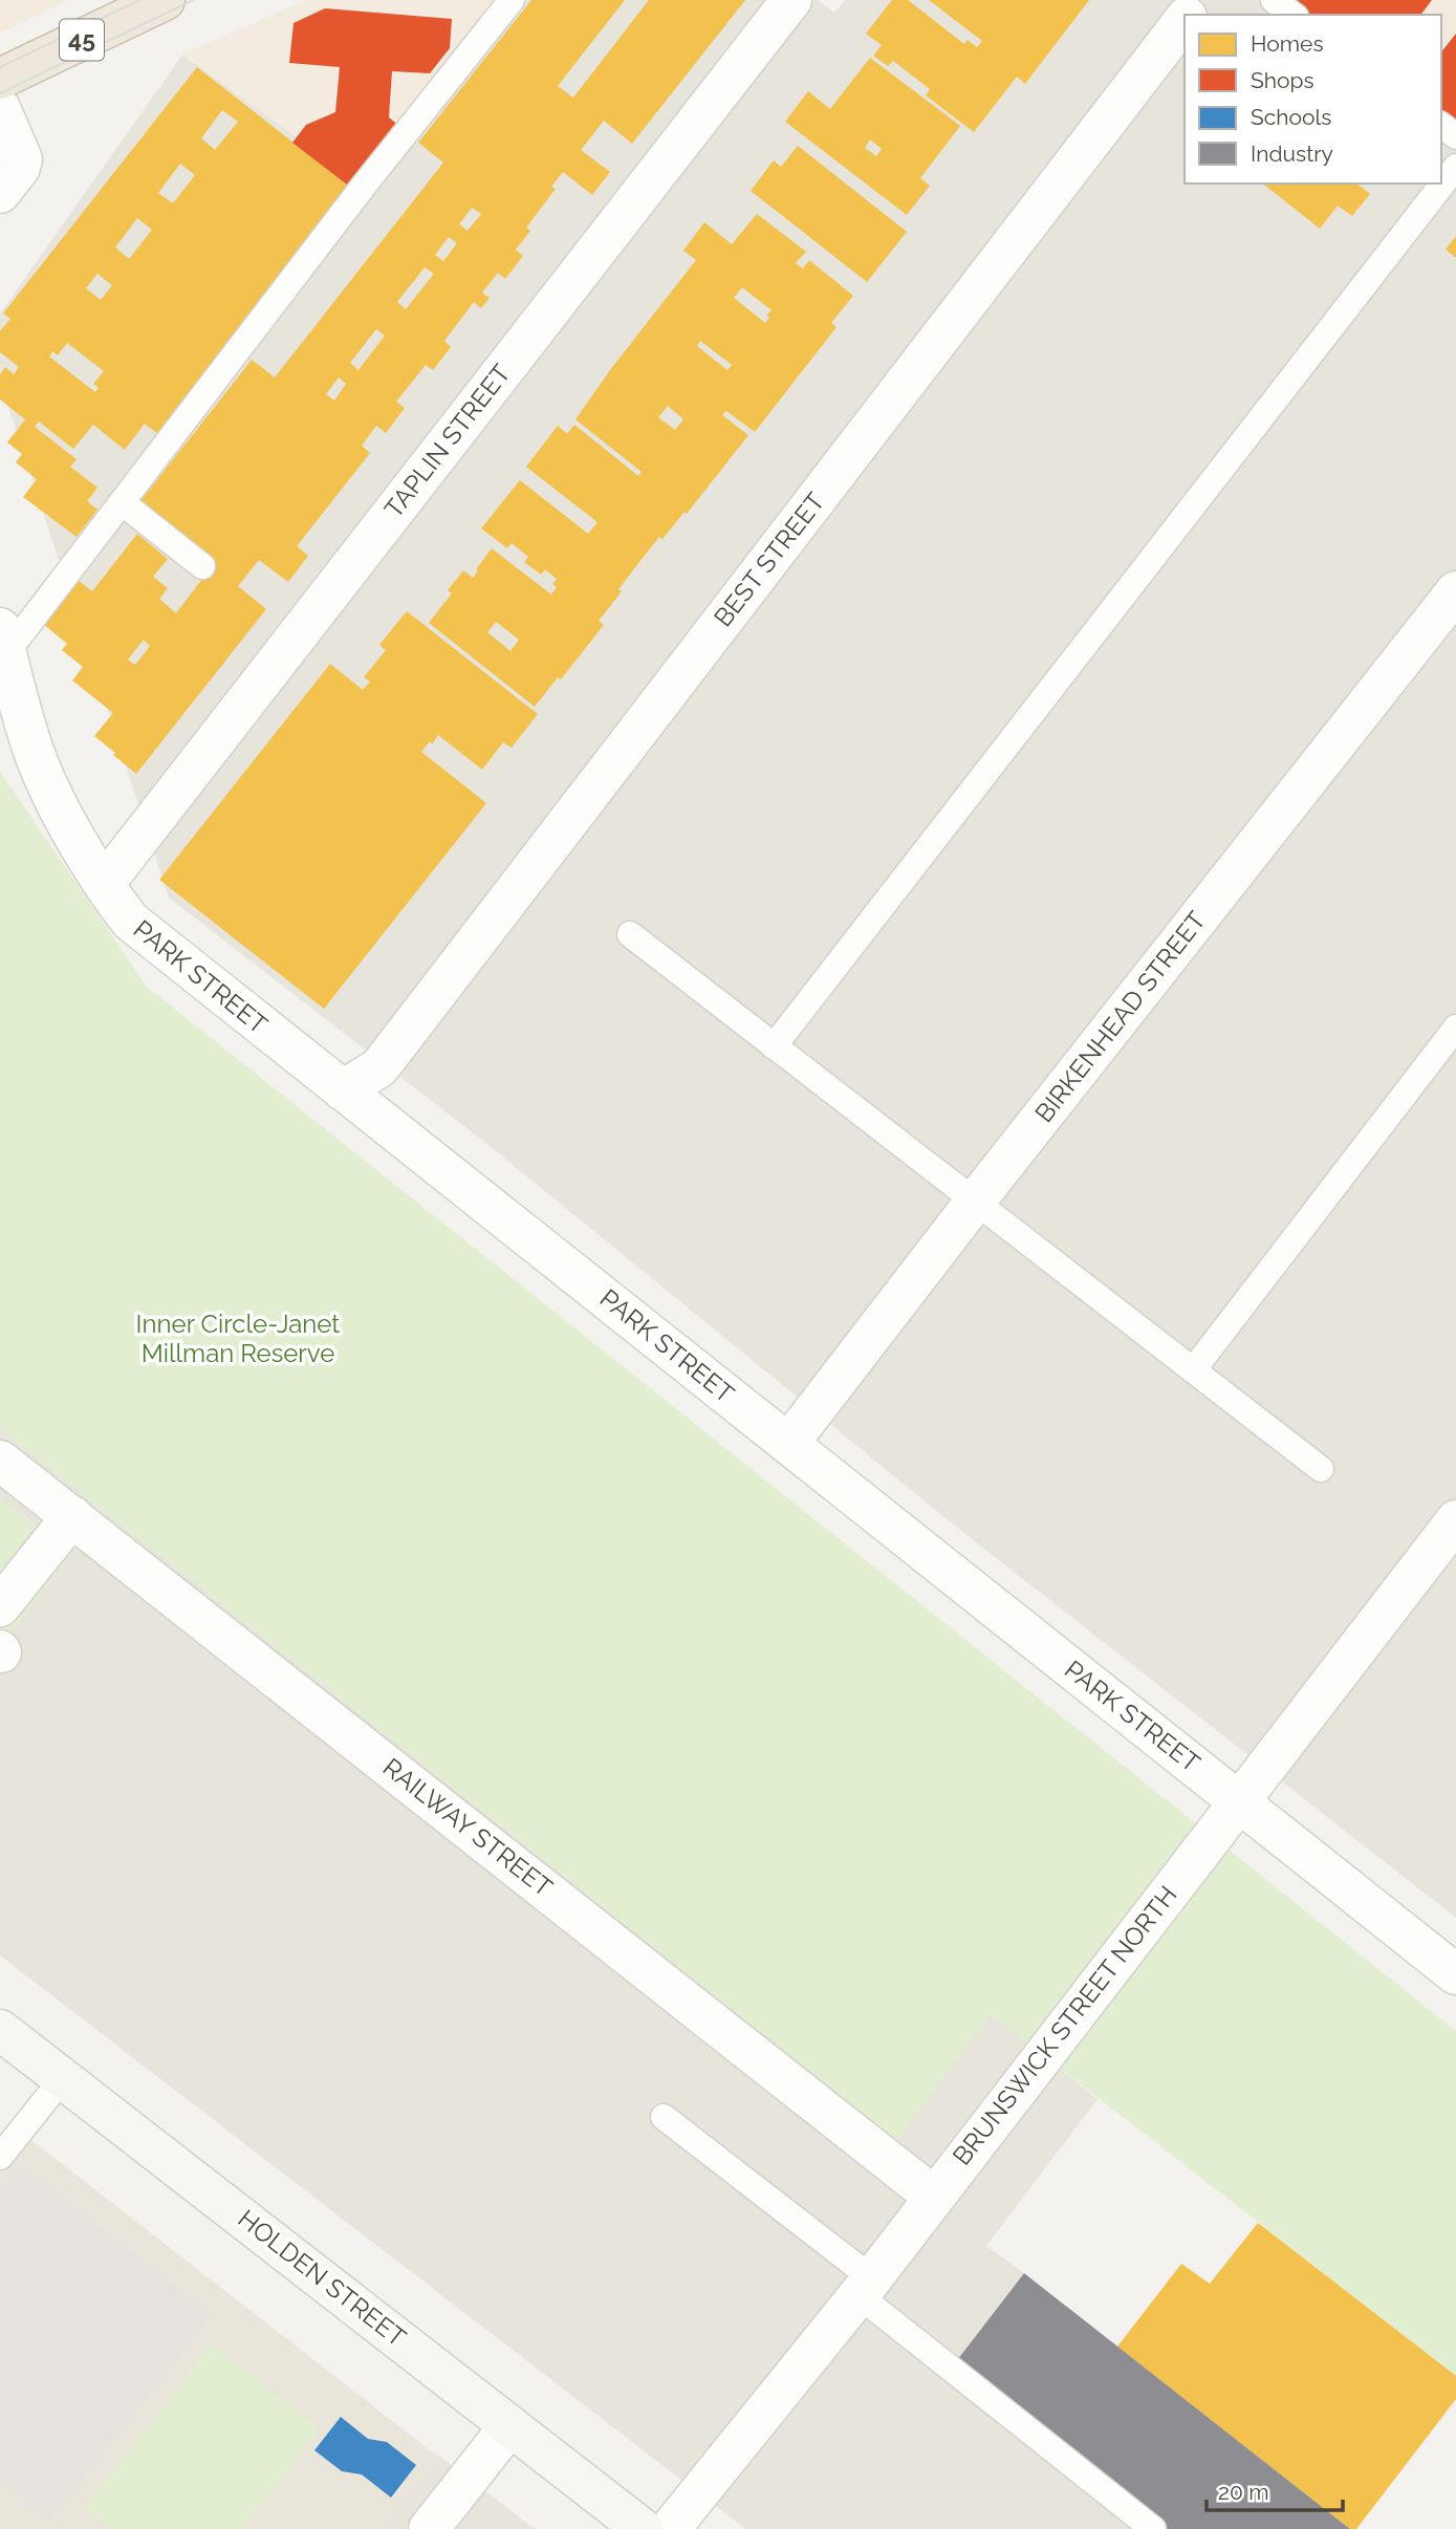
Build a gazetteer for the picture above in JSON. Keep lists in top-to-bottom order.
{
  "streets": {
    "highway": ["45"],
    "main road": ["HOLDEN STREET"],
    "street": [
      "TAPLIN STREET",
      "BEST STREET",
      "PARK STREET",
      "BIRKENHEAD STREET",
      "RAILWAY STREET",
      "BRUNSWICK STREET NORTH"
    ]
  },
  "crossings": [
    ["TAPLIN STREET", "PARK STREET"],
    ["BEST STREET", "PARK STREET"],
    ["PARK STREET", "BIRKENHEAD STREET"],
    ["PARK STREET", "BRUNSWICK STREET NORTH"],
    ["RAILWAY STREET", "BRUNSWICK STREET NORTH"]
  ],
  "parks": ["Inner Circle-Janet Millman Reserve"],
  "legend": [
    "Homes",
    "Shops",
    "Schools",
    "Industry"
  ],
  "scale_bar": "20 m"
}
